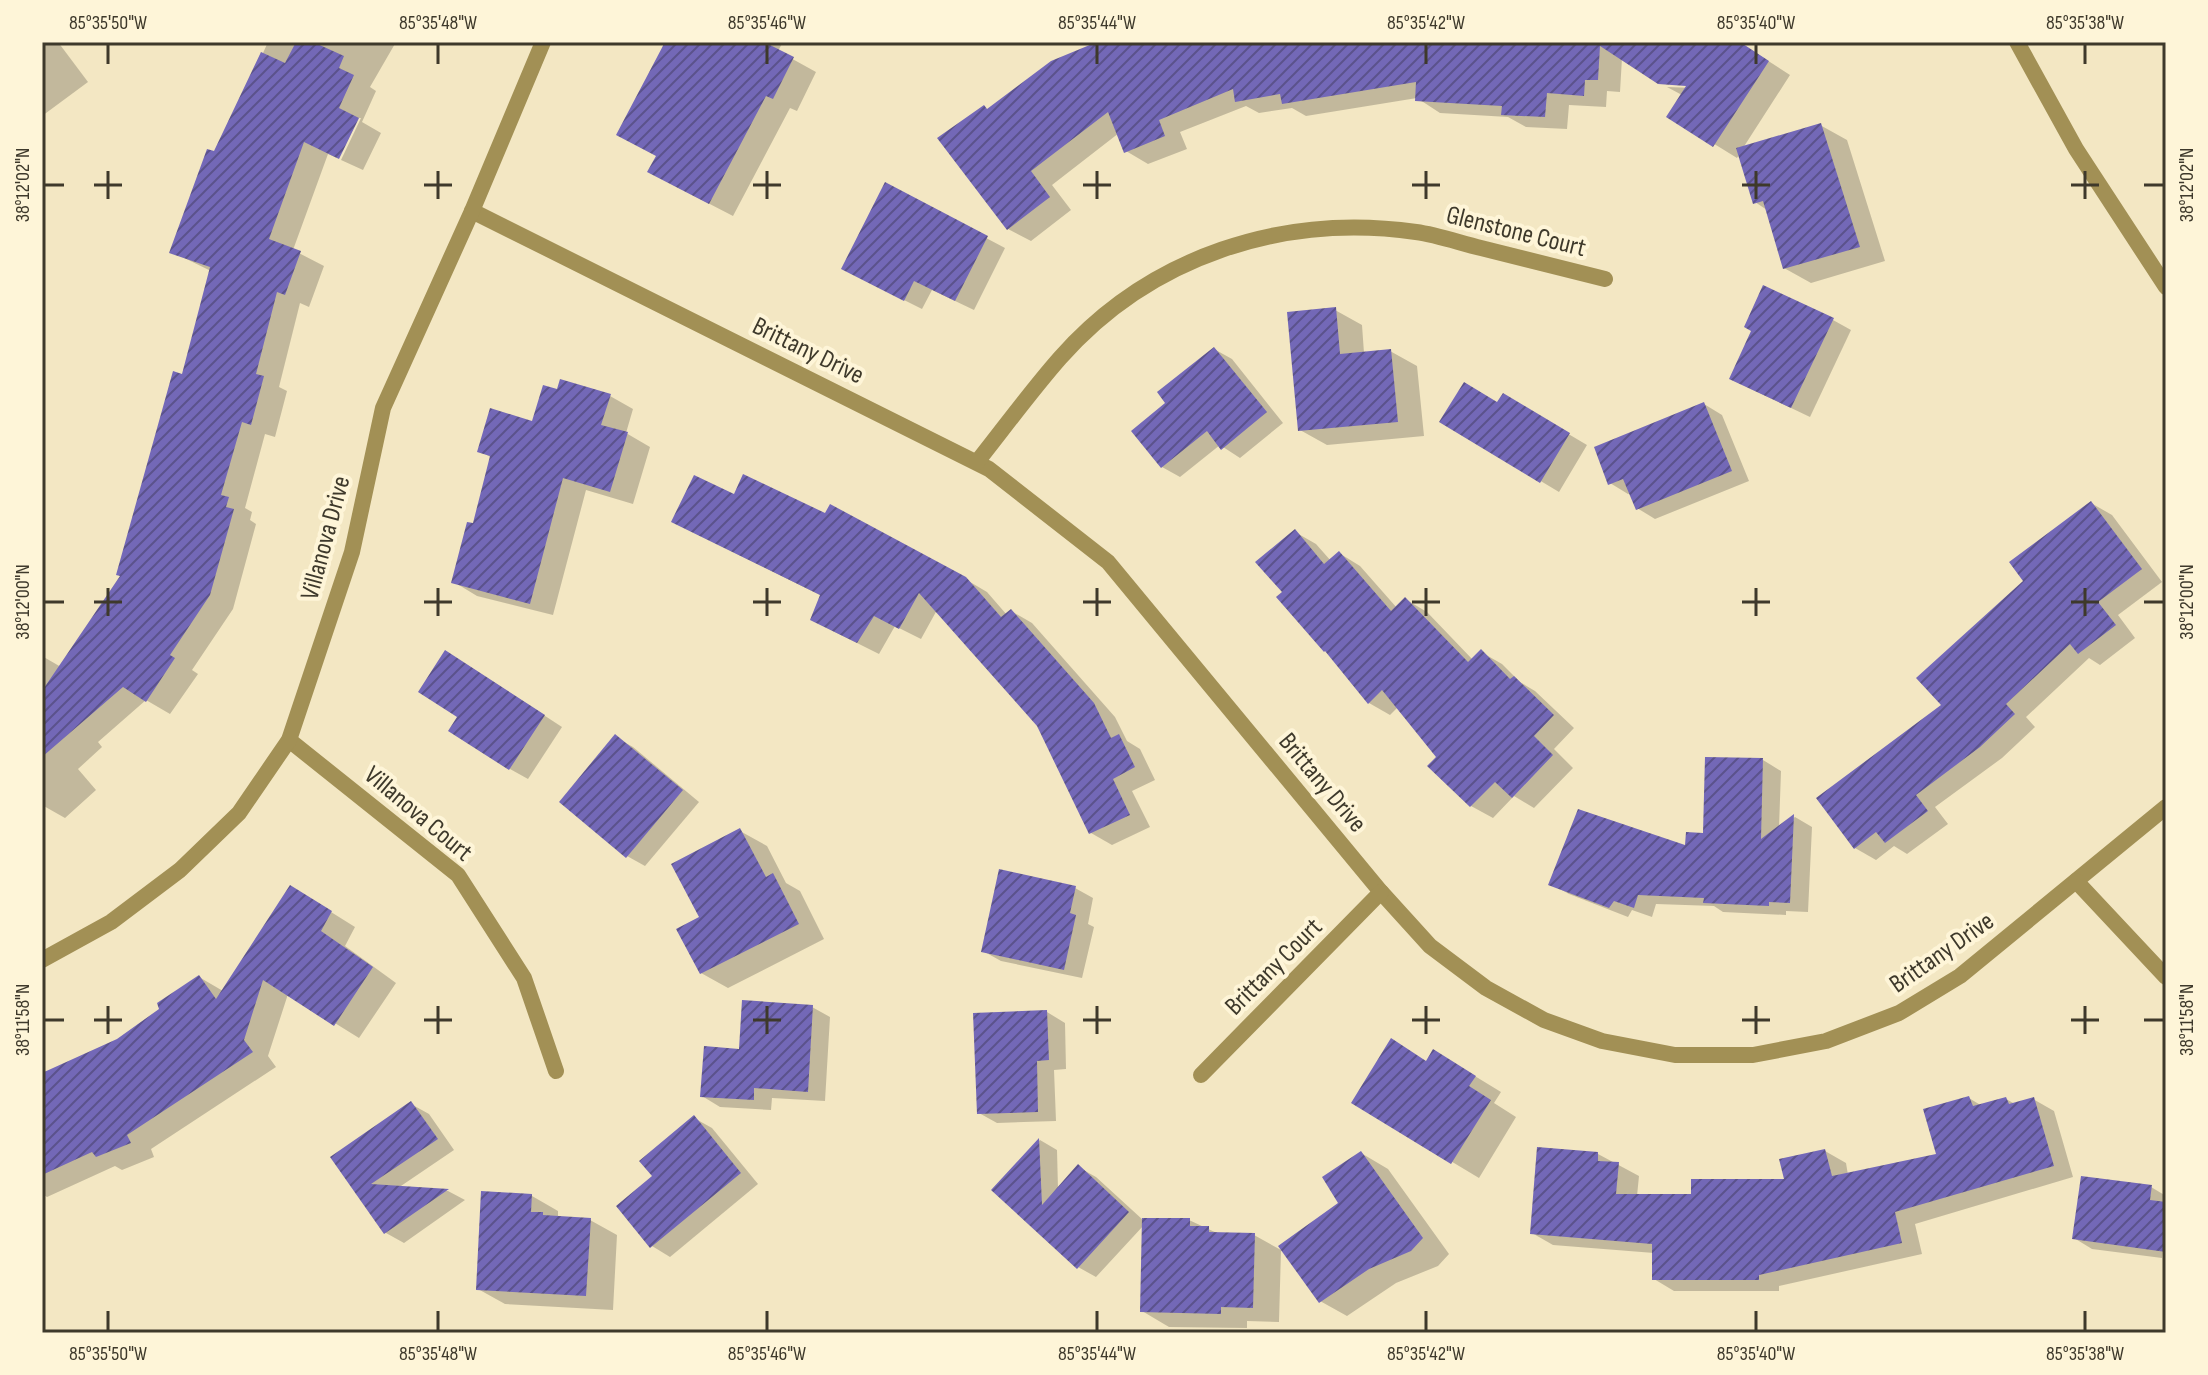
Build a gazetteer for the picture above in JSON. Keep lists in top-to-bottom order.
{
  "streets": {
    "street": [
      "Glenstone Court",
      "Brittany Drive",
      "Villanova Drive",
      "Villanova Court",
      "Brittany Court"
    ]
  },
  "crossings": [
    ["Glenstone Court", "Brittany Drive"],
    ["Brittany Drive", "Villanova Drive"],
    ["Brittany Drive", "Brittany Court"],
    ["Villanova Drive", "Villanova Court"]
  ],
  "coordinates": [
    "85°35'50\"W",
    "85°35'48\"W",
    "85°35'46\"W",
    "85°35'44\"W",
    "85°35'42\"W",
    "85°35'40\"W",
    "85°35'38\"W",
    "38°12'02\"N",
    "38°12'00\"N",
    "38°11'58\"N"
  ]
}
